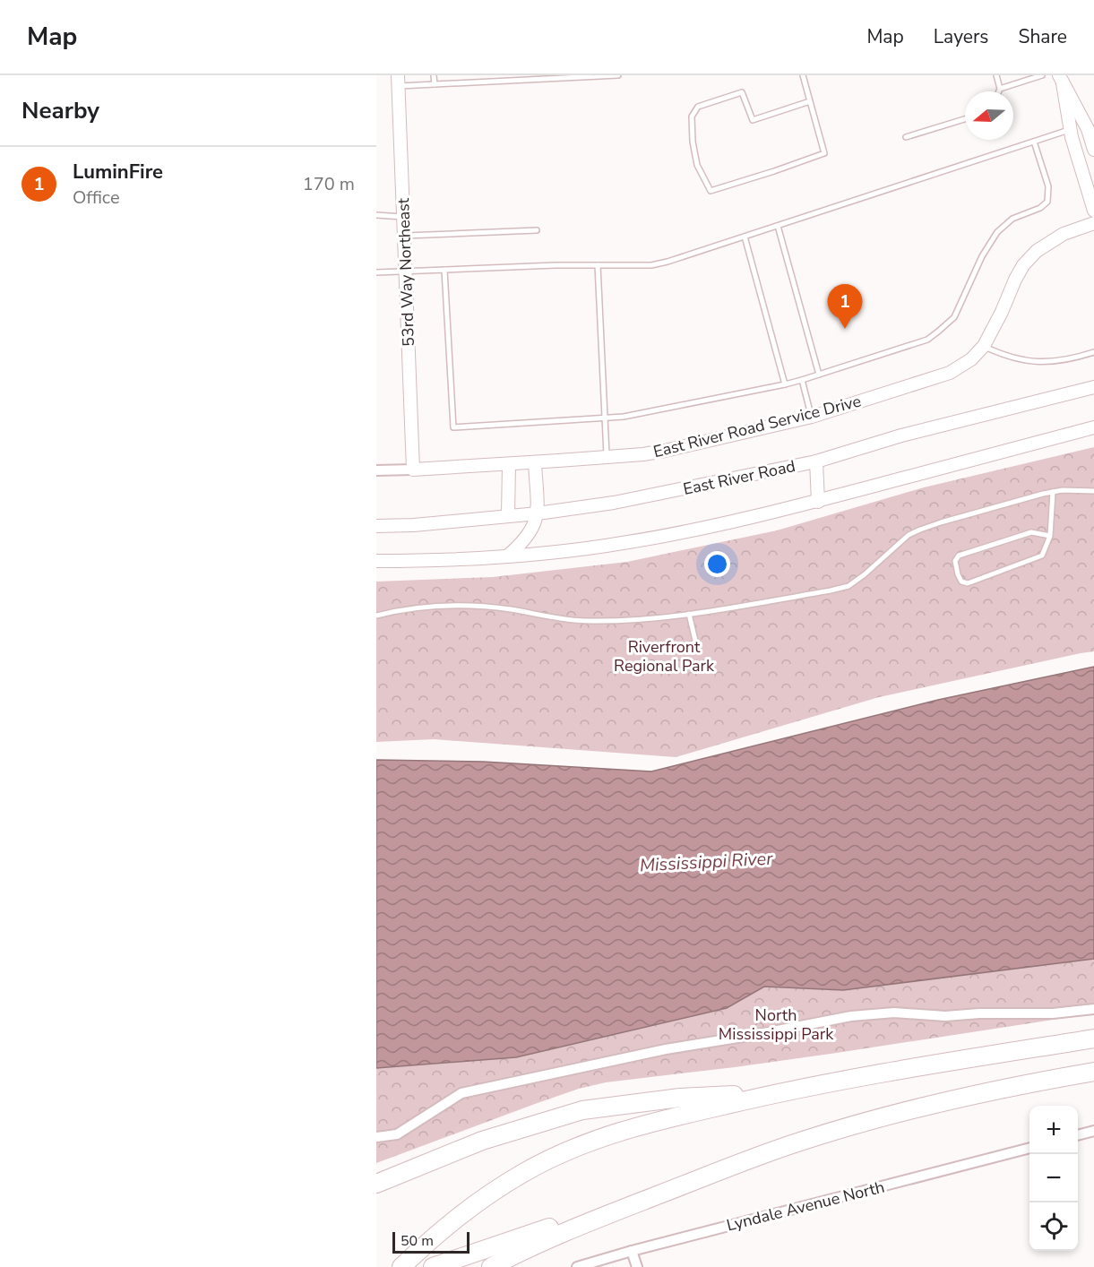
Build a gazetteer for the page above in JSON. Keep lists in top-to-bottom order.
{
  "streets": {
    "street": [
      "53rd Way Northeast",
      "East River Road Service Drive",
      "East River Road",
      "Lyndale Avenue North"
    ]
  },
  "crossings": [
    ["53rd Way Northeast", "East River Road Service Drive"]
  ],
  "water": ["Mississippi River"],
  "parks": ["Riverfront Regional Park", "North Mississippi Park"],
  "scale_bar": "50 m",
  "north": "left",
  "page": {
    "header": "Map",
    "nav": ["Map", "Layers", "Share"],
    "heading": "Nearby",
    "list": [
      {
        "mark": "1",
        "name": "LuminFire",
        "note": "Office",
        "value": "170 m"
      }
    ],
    "pins": "1",
    "map_buttons": ["+", "−"],
    "scale": "50 m"
  }
}
